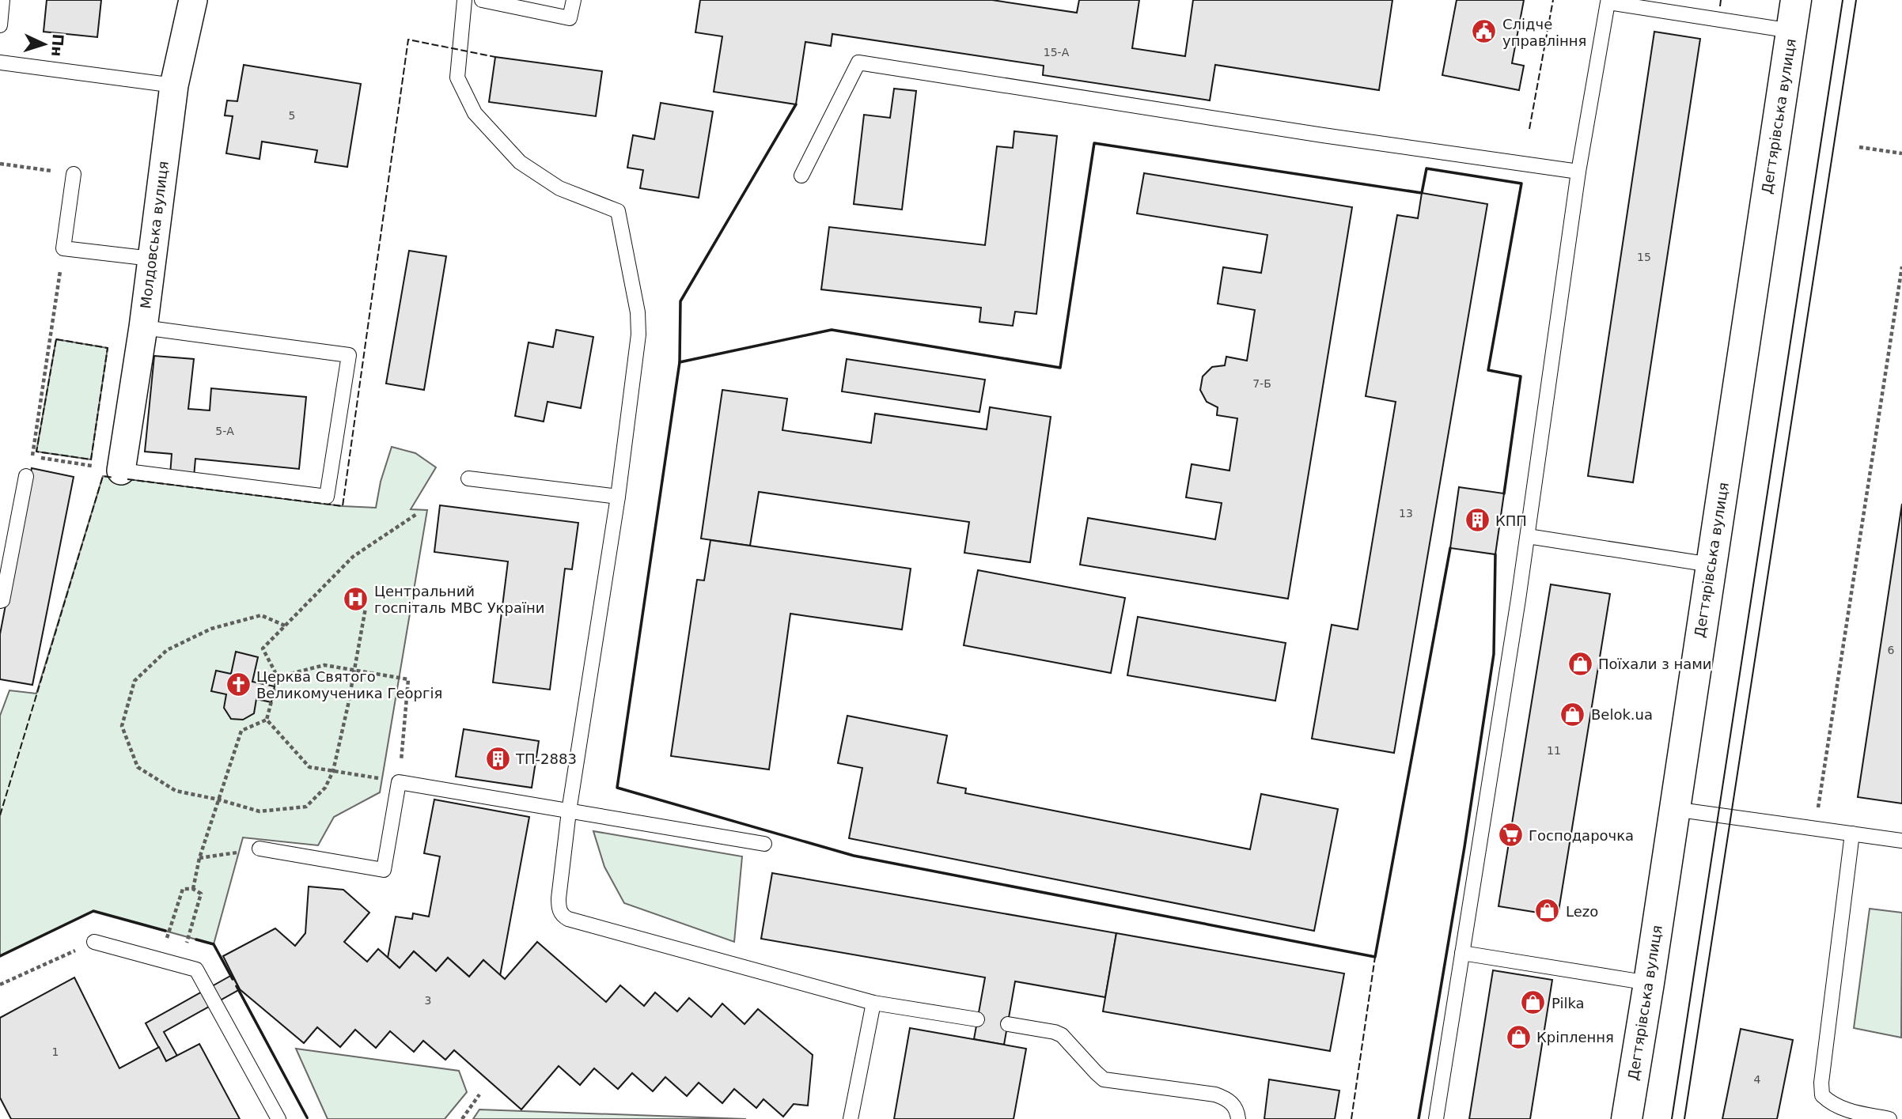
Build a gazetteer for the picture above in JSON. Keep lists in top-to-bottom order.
{
  "streets": {
    "main road": ["Дегтярівська вулиця"],
    "street": ["Молдовська вулиця"]
  },
  "places": {
    "public building": ["Слідче управління"],
    "building": ["КПП", "ТП-2883"],
    "hospital": ["Центральний госпіталь МВС України"],
    "shop": [
      "Поїхали з нами",
      "Belok.ua",
      "Lezo",
      "Pilka",
      "Кріплення"
    ],
    "church": ["Церква Святого Великомученика Георгія"],
    "supermarket": ["Господарочка"]
  },
  "house_numbers": [
    "15-А",
    "5",
    "15",
    "7-Б",
    "5-А",
    "13",
    "6",
    "11",
    "3",
    "1",
    "4"
  ],
  "north": "right"
}
